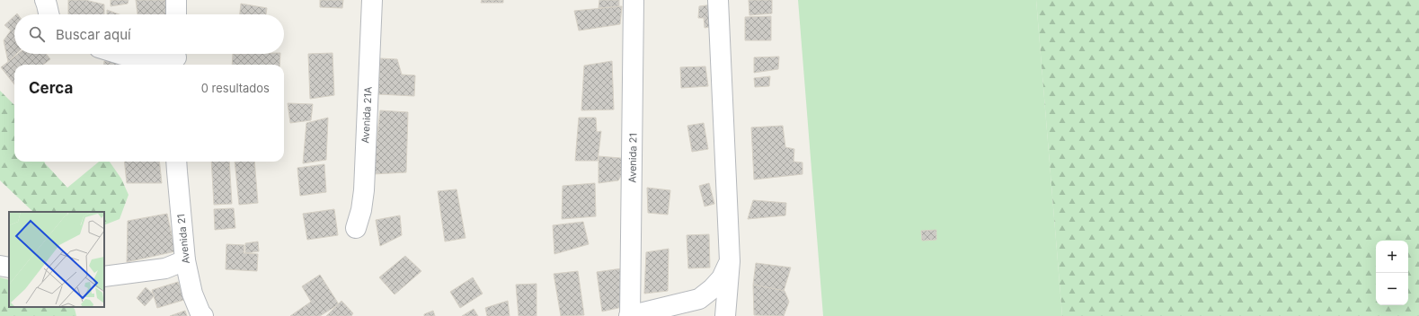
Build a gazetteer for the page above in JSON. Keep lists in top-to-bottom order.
{
  "streets": {
    "street": ["Avenida 21A", "Avenida 21"]
  },
  "page": {
    "search": "Buscar aquí",
    "heading": ["Cerca", "0 resultados"],
    "map_buttons": ["+", "−"]
  }
}
